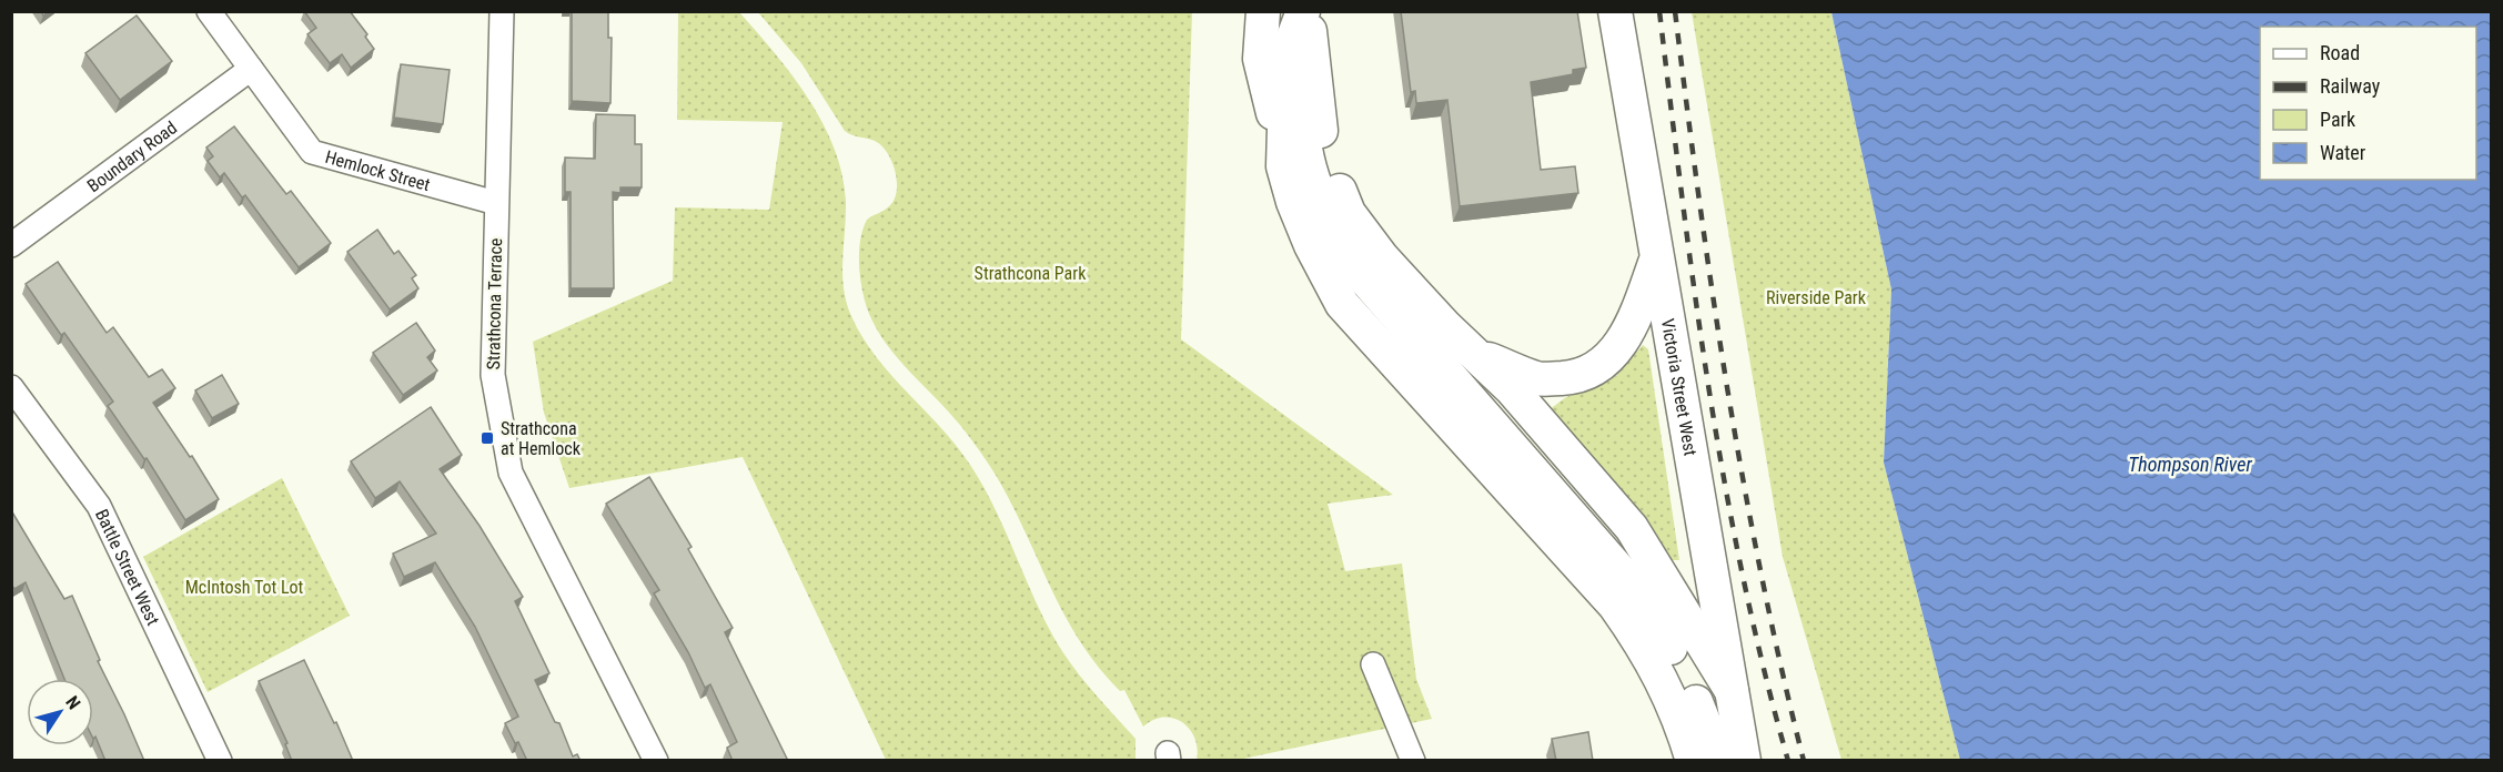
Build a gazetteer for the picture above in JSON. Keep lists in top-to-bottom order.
{
  "streets": {
    "main road": ["Victoria Street West"],
    "street": [
      "Boundary Road",
      "Hemlock Street",
      "Strathcona Terrace",
      "Battle Street West"
    ]
  },
  "crossings": [
    ["Boundary Road", "Hemlock Street"],
    ["Hemlock Street", "Strathcona Terrace"]
  ],
  "water": ["Thompson River"],
  "parks": ["Strathcona Park", "Riverside Park", "McIntosh Tot Lot"],
  "places": {
    "transit": ["Strathcona at Hemlock"]
  },
  "legend": [
    "Road",
    "Railway",
    "Park",
    "Water"
  ],
  "north": "top right"
}
